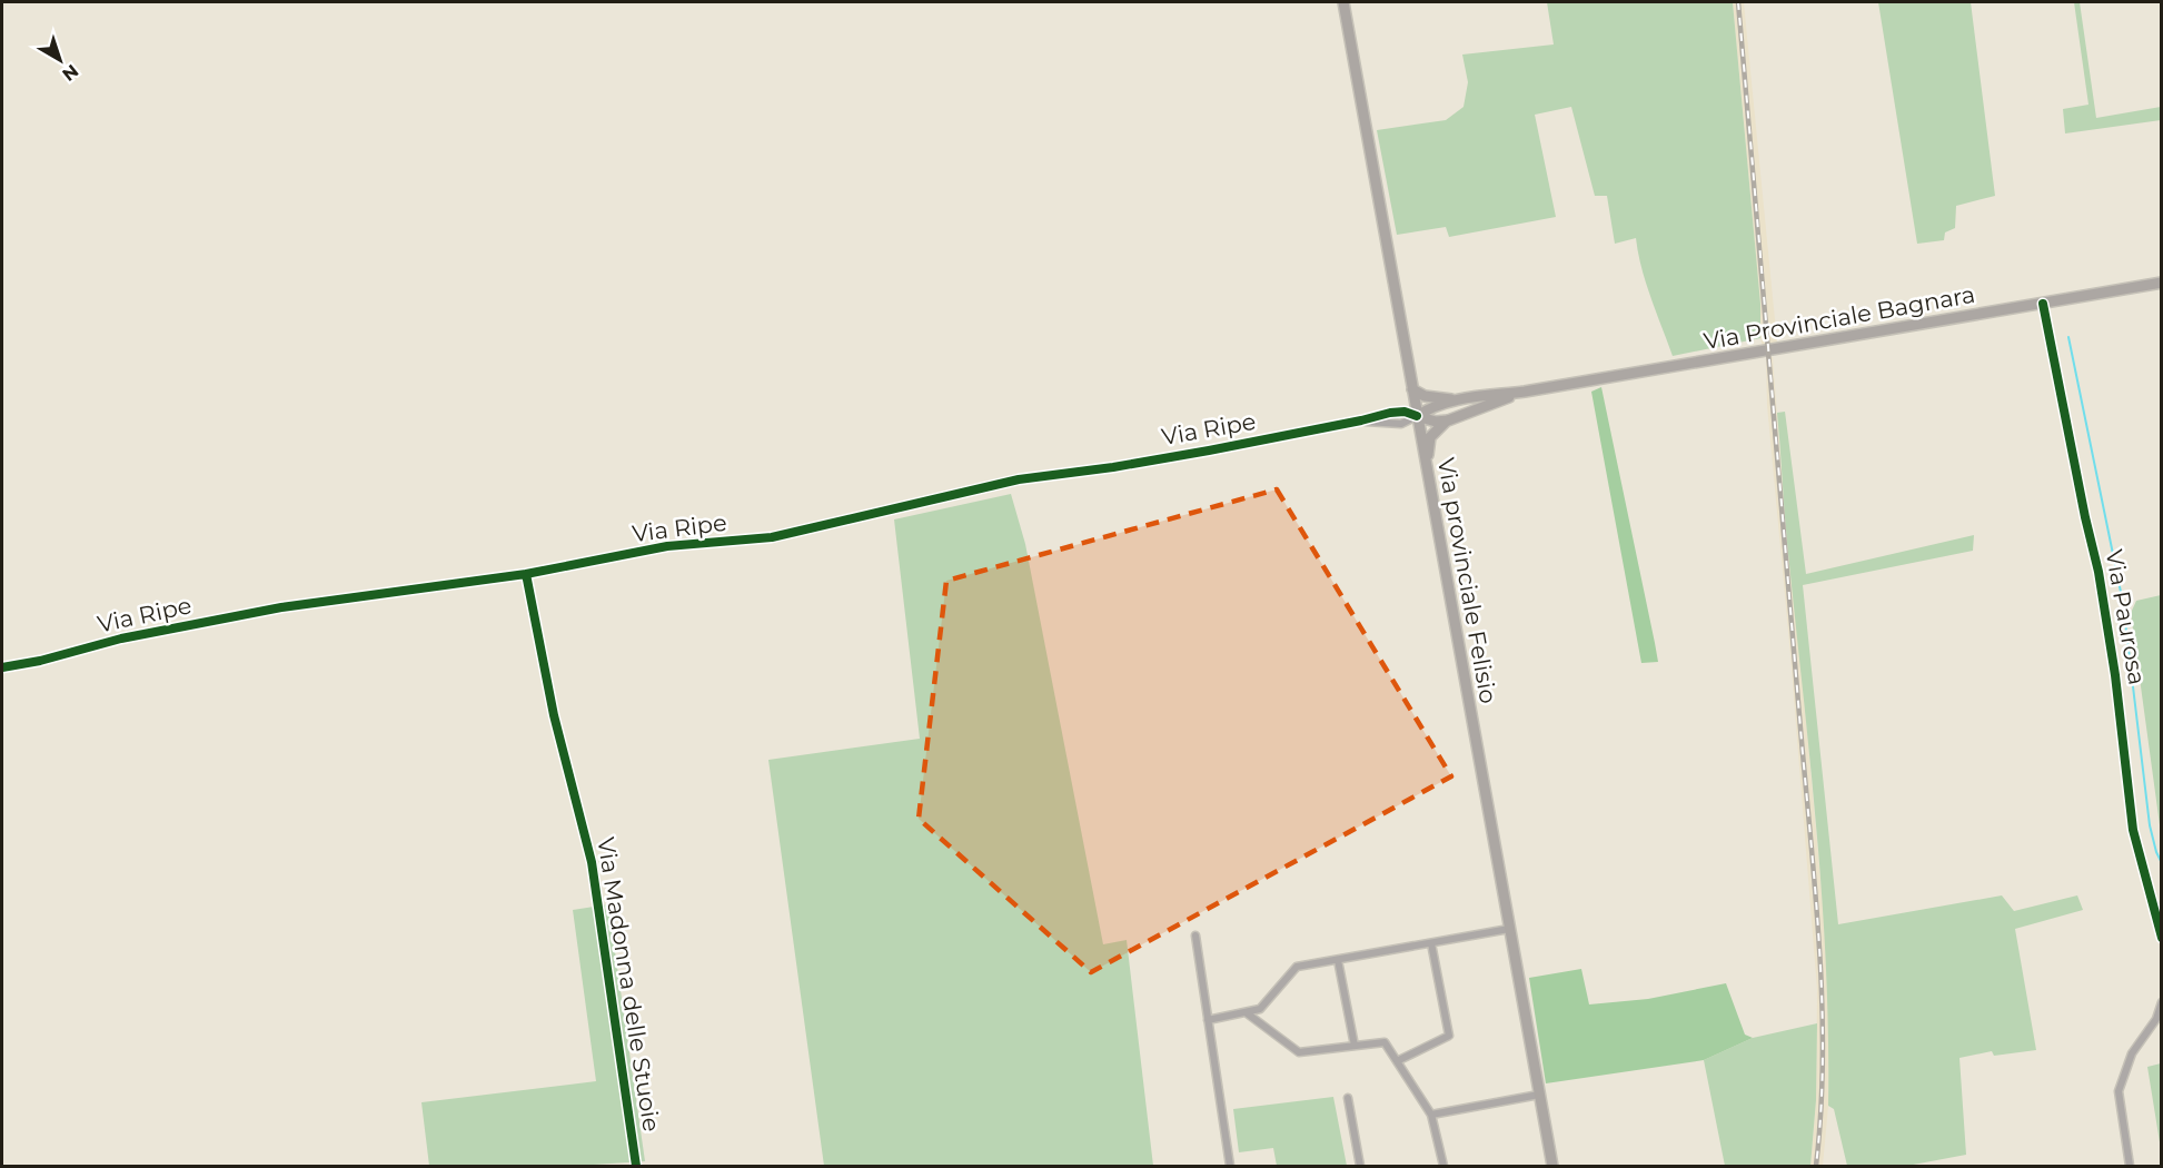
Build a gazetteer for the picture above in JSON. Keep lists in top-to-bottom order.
{
  "streets": {
    "main road": ["Via Provinciale Bagnara", "Via provinciale Felisio"],
    "street": ["Via Ripe", "Via Paurosa", "Via Madonna delle Stuoie"]
  },
  "crossings": [
    ["Via Provinciale Bagnara", "Via Ripe"],
    ["Via Provinciale Bagnara", "Via provinciale Felisio"],
    ["Via Provinciale Bagnara", "Via Paurosa"],
    ["Via Ripe", "Via provinciale Felisio"],
    ["Via Ripe", "Via Madonna delle Stuoie"]
  ],
  "north": "bottom right"
}
